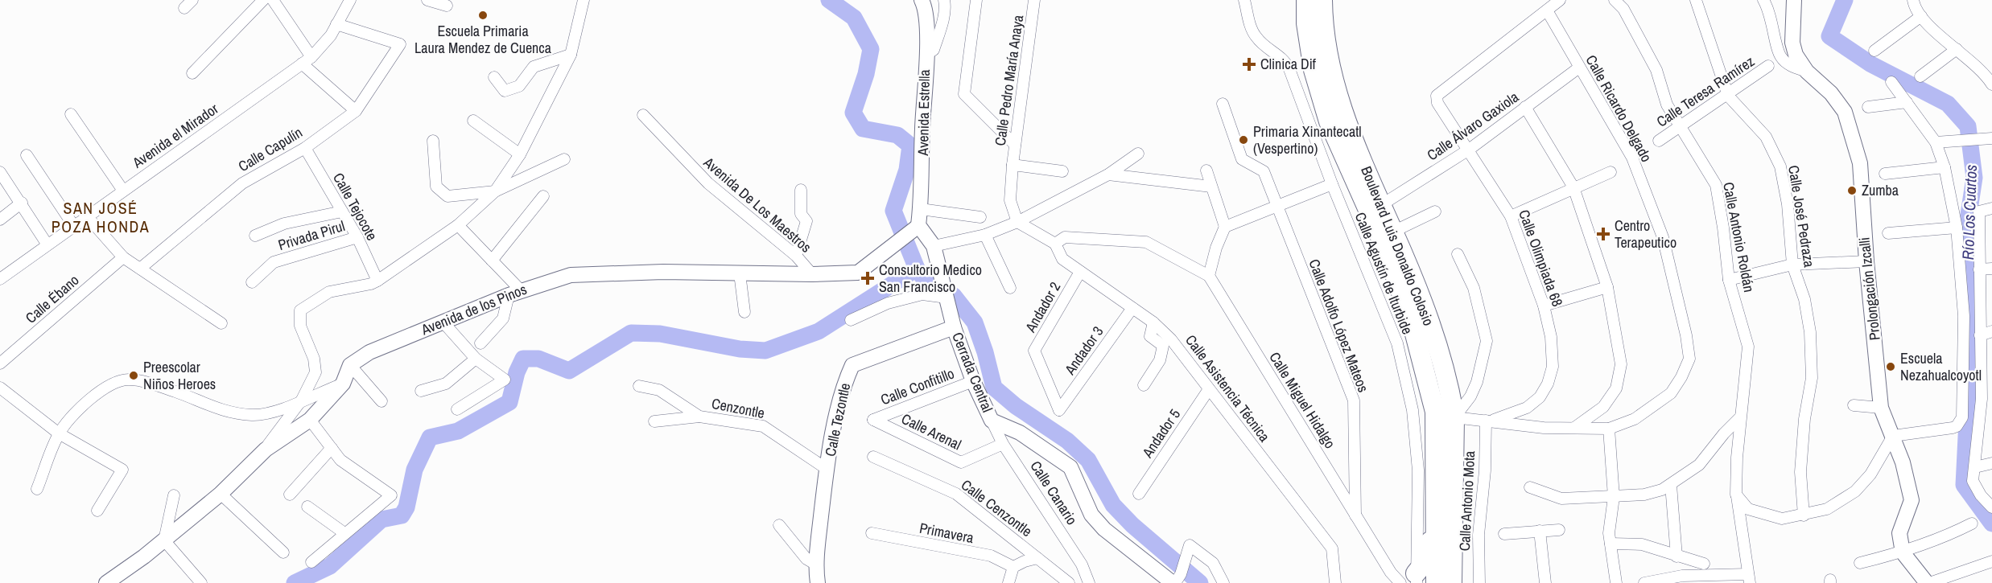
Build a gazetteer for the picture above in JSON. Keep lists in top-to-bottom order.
{
  "streets": {
    "highway": ["Boulevard Luis Donaldo Colosio"],
    "street": [
      "Calle Pedro María Anaya",
      "Calle Teresa Ramírez",
      "Calle Ricardo Delgado",
      "Avenida Estrella",
      "Calle Álvaro Gaxiola",
      "Avenida el Mirador",
      "Calle Capulín",
      "Avenida De Los Maestros",
      "Calle Tejocote",
      "Calle José Pedraza",
      "Privada Pirul",
      "Calle Antonio Roldán",
      "Calle Olimpiada 68",
      "Calle Agustín de Iturbide",
      "Prolongación Izcalli",
      "Calle Ébano",
      "Andador 2",
      "Avenida de los Pinos",
      "Calle Adolfo López Mateos",
      "Andador 3",
      "Cerrada Central",
      "Calle Confitillo",
      "Calle Asistencia Técnica",
      "Calle Miguel Hidalgo",
      "Cenzontle",
      "Calle Tezontle",
      "Calle Arenal",
      "Andador 5",
      "Calle Canario",
      "Calle Antonio Mota",
      "Calle Cenzontle",
      "Primavera"
    ]
  },
  "crossings": [
    ["Calle Teresa Ramírez", "Calle José Pedraza"],
    ["Calle Teresa Ramírez", "Calle Antonio Roldán"],
    ["Calle Ricardo Delgado", "Calle Álvaro Gaxiola"],
    ["Calle Ricardo Delgado", "Boulevard Luis Donaldo Colosio"],
    ["Calle Ricardo Delgado", "Calle Olimpiada 68"],
    ["Calle Ricardo Delgado", "Calle Antonio Mota"],
    ["Avenida Estrella", "Avenida de los Pinos"],
    ["Avenida Estrella", "Cerrada Central"],
    ["Calle Álvaro Gaxiola", "Boulevard Luis Donaldo Colosio"],
    ["Calle Álvaro Gaxiola", "Calle Olimpiada 68"],
    ["Avenida el Mirador", "Calle Capulín"],
    ["Calle Capulín", "Calle Tejocote"],
    ["Avenida De Los Maestros", "Avenida de los Pinos"],
    ["Calle Tejocote", "Privada Pirul"],
    ["Calle Olimpiada 68", "Calle Antonio Mota"],
    ["Calle Agustín de Iturbide", "Calle Miguel Hidalgo"],
    ["Andador 2", "Andador 3"],
    ["Andador 2", "Calle Asistencia Técnica"],
    ["Avenida de los Pinos", "Cerrada Central"],
    ["Calle Adolfo López Mateos", "Calle Miguel Hidalgo"],
    ["Andador 3", "Calle Asistencia Técnica"],
    ["Cerrada Central", "Calle Confitillo"],
    ["Cerrada Central", "Calle Tezontle"],
    ["Cerrada Central", "Calle Canario"],
    ["Calle Confitillo", "Calle Arenal"],
    ["Calle Asistencia Técnica", "Andador 5"],
    ["Cenzontle", "Calle Tezontle"],
    ["Calle Arenal", "Calle Canario"]
  ],
  "districts": ["SAN JOSÉ POZA HONDA"],
  "water": ["Río Los Cuartos"],
  "places": {
    "other": [
      "Escuela Primaria Laura Mendez de Cuenca",
      "Primaria Xinantecatl (Vespertino)",
      "Zumba",
      "Escuela Nezahualcoyotl",
      "Preescolar Niños Heroes"
    ],
    "health": ["Clinica Dif", "Centro Terapeutico", "Consultorio Medico San Francisco"]
  }
}
